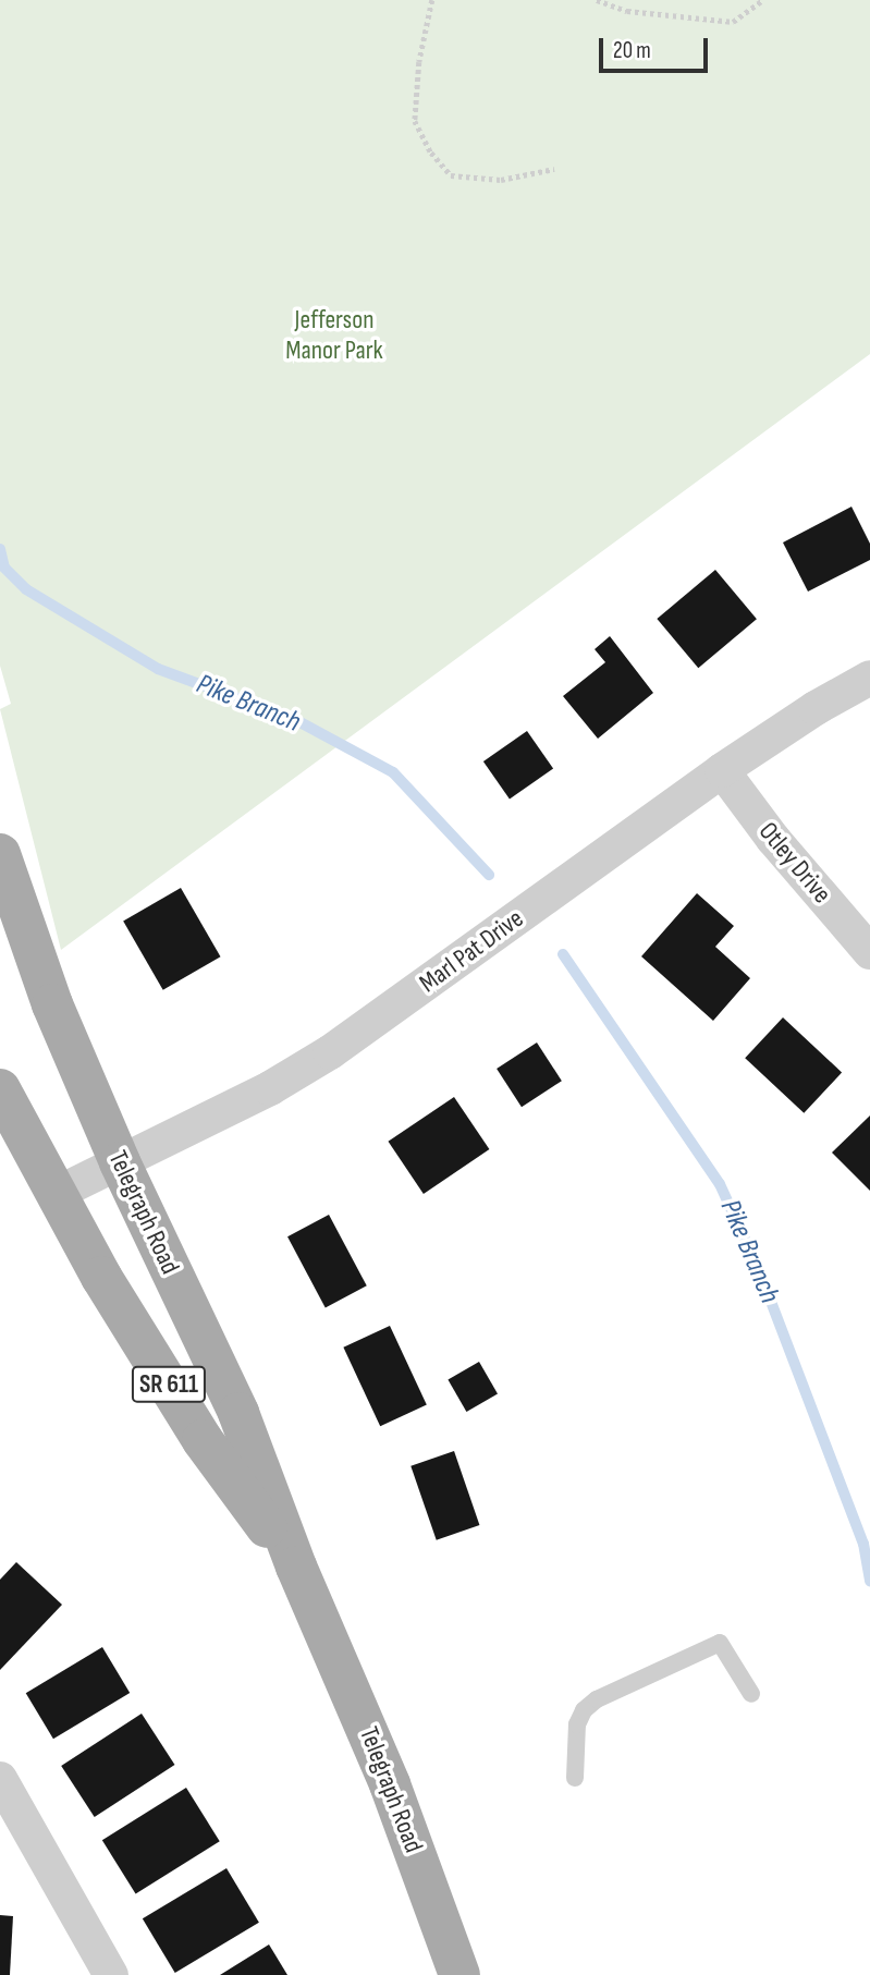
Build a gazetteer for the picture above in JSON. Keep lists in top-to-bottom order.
{
  "streets": {
    "main road": ["Telegraph Road", "SR 611"],
    "street": ["Otley Drive", "Marl Pat Drive"]
  },
  "crossings": [
    ["Otley Drive", "Marl Pat Drive"],
    ["Marl Pat Drive", "Telegraph Road"]
  ],
  "water": ["Pike Branch"],
  "parks": ["Jefferson Manor Park"],
  "scale_bar": "20 m"
}
